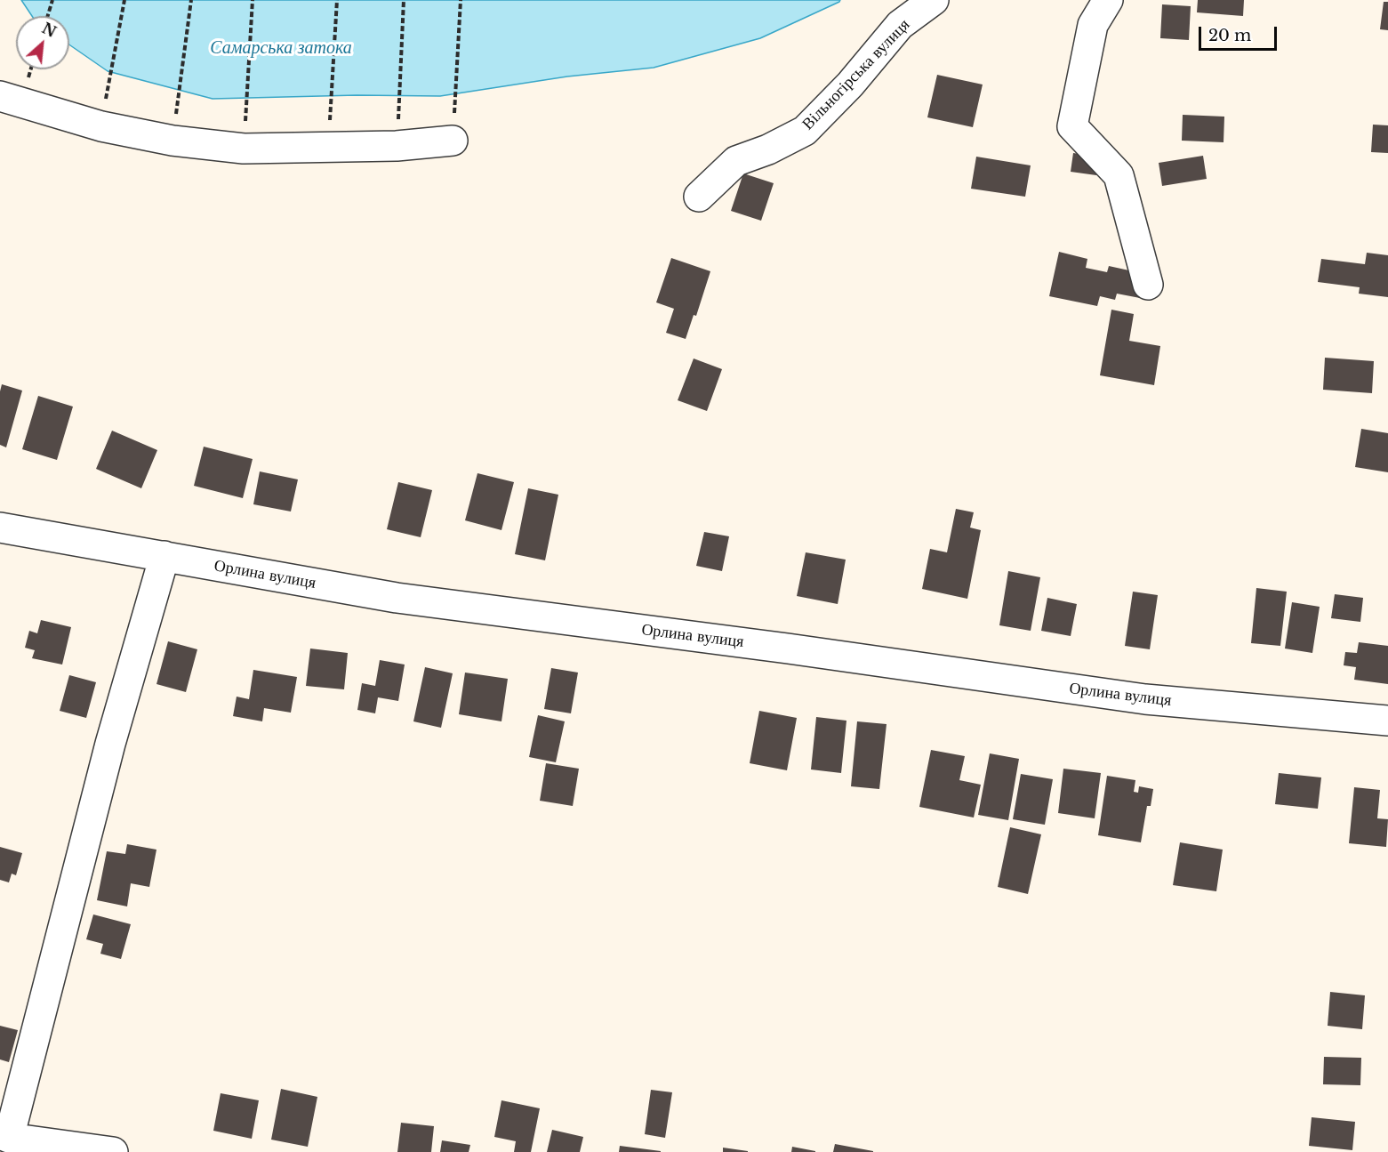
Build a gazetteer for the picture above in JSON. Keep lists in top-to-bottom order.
{
  "streets": {
    "street": ["Вільногірська вулиця", "Орлина вулиця"]
  },
  "water": ["Самарська затока"],
  "scale_bar": "20 m",
  "north": "top right"
}
